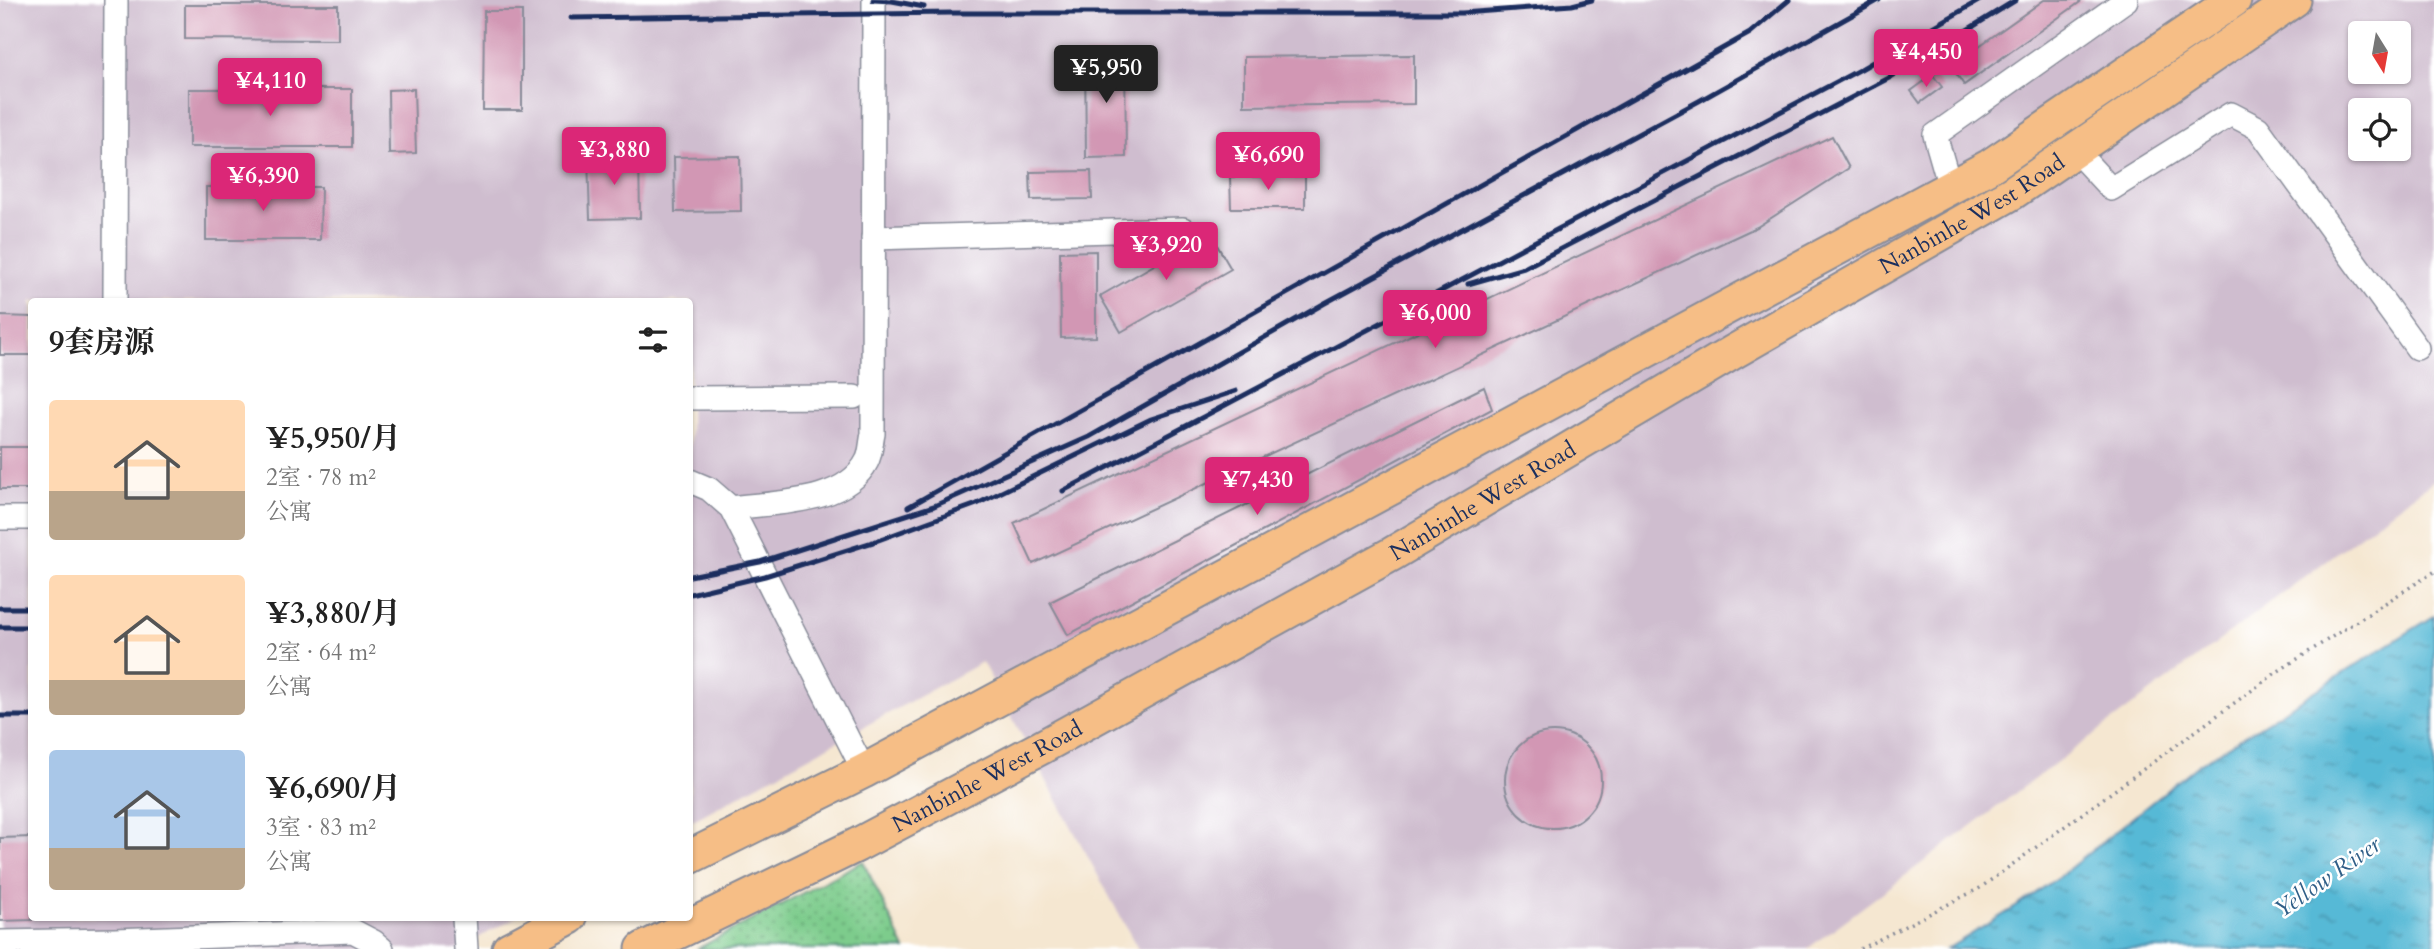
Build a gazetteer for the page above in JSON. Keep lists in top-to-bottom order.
{
  "streets": {
    "highway": ["Nanbinhe West Road"]
  },
  "water": ["Yellow River"],
  "north": "bottom",
  "page": {
    "price": [
      "¥4,450",
      "¥5,950",
      "¥4,110",
      "¥3,880",
      "¥6,690",
      "¥6,390",
      "¥3,920",
      "¥6,000",
      "¥7,430"
    ],
    "heading": "9套房源",
    "list": [
      {
        "name": "¥5,950/月",
        "note": "2室 · 78 m² · 公寓"
      },
      {
        "name": "¥3,880/月",
        "note": "2室 · 64 m² · 公寓"
      },
      {
        "name": "¥6,690/月",
        "note": "3室 · 83 m² · 公寓"
      }
    ]
  }
}
